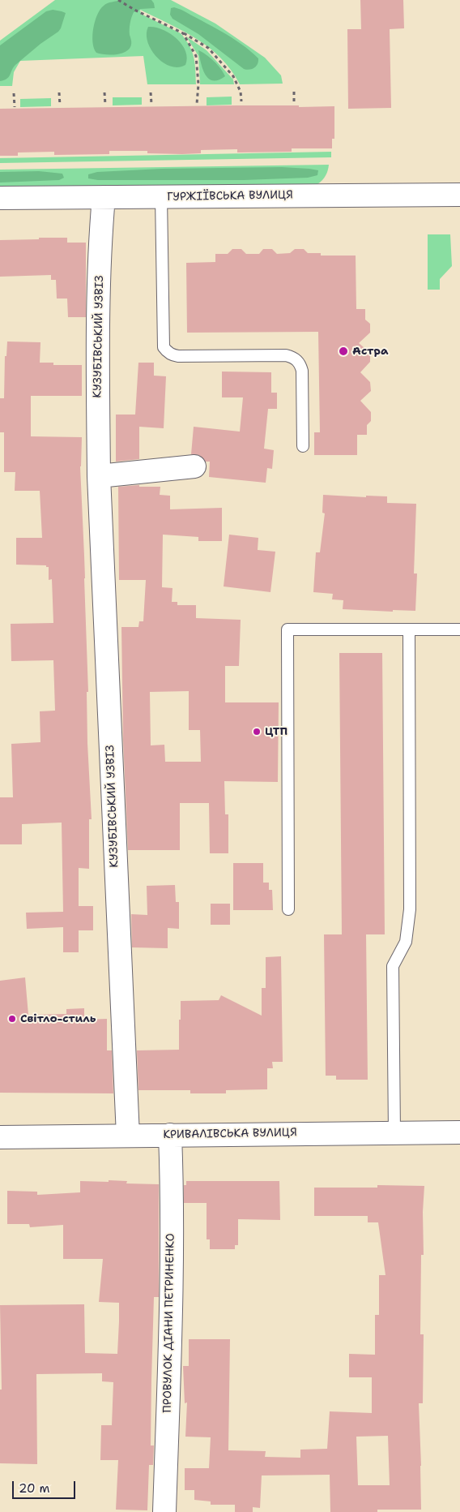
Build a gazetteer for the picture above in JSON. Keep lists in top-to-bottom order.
{
  "streets": {
    "street": [
      "ГУРЖІЇВСЬКА ВУЛИЦЯ",
      "КУЗУБІВСЬКИЙ УЗВІЗ",
      "КРИВАЛІВСЬКА ВУЛИЦЯ",
      "ПРОВУЛОК ДІАНИ ПЕТРИНЕНКО"
    ]
  },
  "crossings": [
    ["ГУРЖІЇВСЬКА ВУЛИЦЯ", "КУЗУБІВСЬКИЙ УЗВІЗ"],
    ["КУЗУБІВСЬКИЙ УЗВІЗ", "КРИВАЛІВСЬКА ВУЛИЦЯ"],
    ["КРИВАЛІВСЬКА ВУЛИЦЯ", "ПРОВУЛОК ДІАНИ ПЕТРИНЕНКО"]
  ],
  "places": ["Астра", "ЦТП", "Світло-стиль"],
  "scale_bar": "20 m"
}
